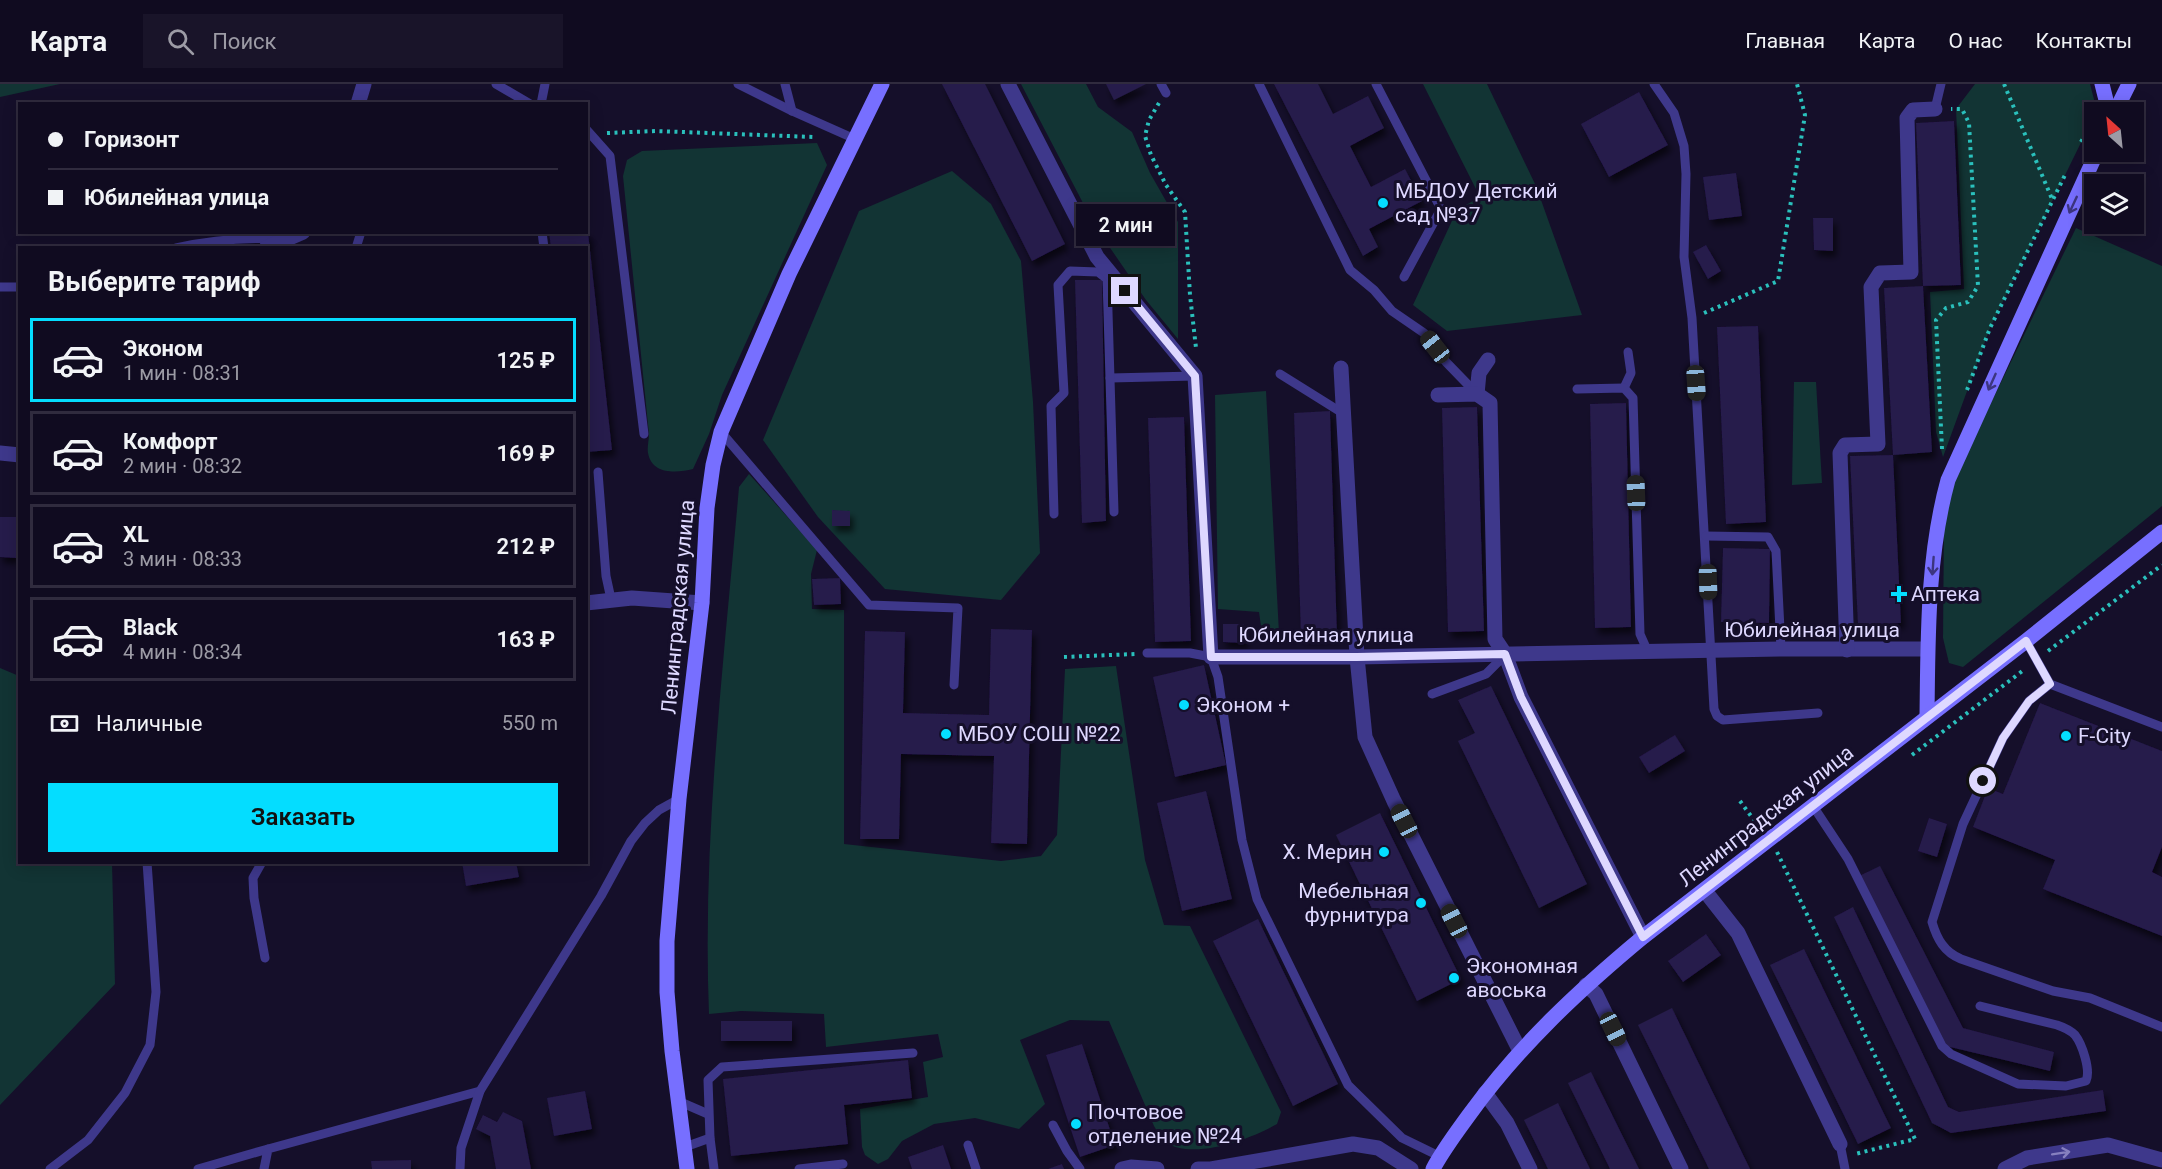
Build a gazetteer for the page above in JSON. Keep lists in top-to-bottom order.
{
  "streets": {
    "main road": ["Ленинградская улица"],
    "street": ["Юбилейная улица"]
  },
  "places": {
    "other": [
      "МБДОУ Детский сад №37",
      "Эконом +",
      "МБОУ СОШ №22",
      "F-City",
      "Х. Мерин",
      "Мебельная фурнитура",
      "Экономная авоська",
      "Почтовое отделение №24"
    ],
    "health": ["Аптека"]
  },
  "north": "top left",
  "page": {
    "header": "Карта",
    "search": "Поиск",
    "nav": [
      "Главная",
      "Карта",
      "О нас",
      "Контакты"
    ],
    "banner": ["Горизонт", "Юбилейная улица"],
    "bubble": "2 мин",
    "heading": "Выберите тариф",
    "list": [
      {
        "name": "Эконом",
        "note": "1 мин · 08:31",
        "value": "125 ₽"
      },
      {
        "name": "Комфорт",
        "note": "2 мин · 08:32",
        "value": "169 ₽"
      },
      {
        "name": "XL",
        "note": "3 мин · 08:33",
        "value": "212 ₽"
      },
      {
        "name": "Black",
        "note": "4 мин · 08:34",
        "value": "163 ₽"
      }
    ],
    "pay": ["Наличные", "550 m"],
    "buttons": "Заказать"
  }
}
